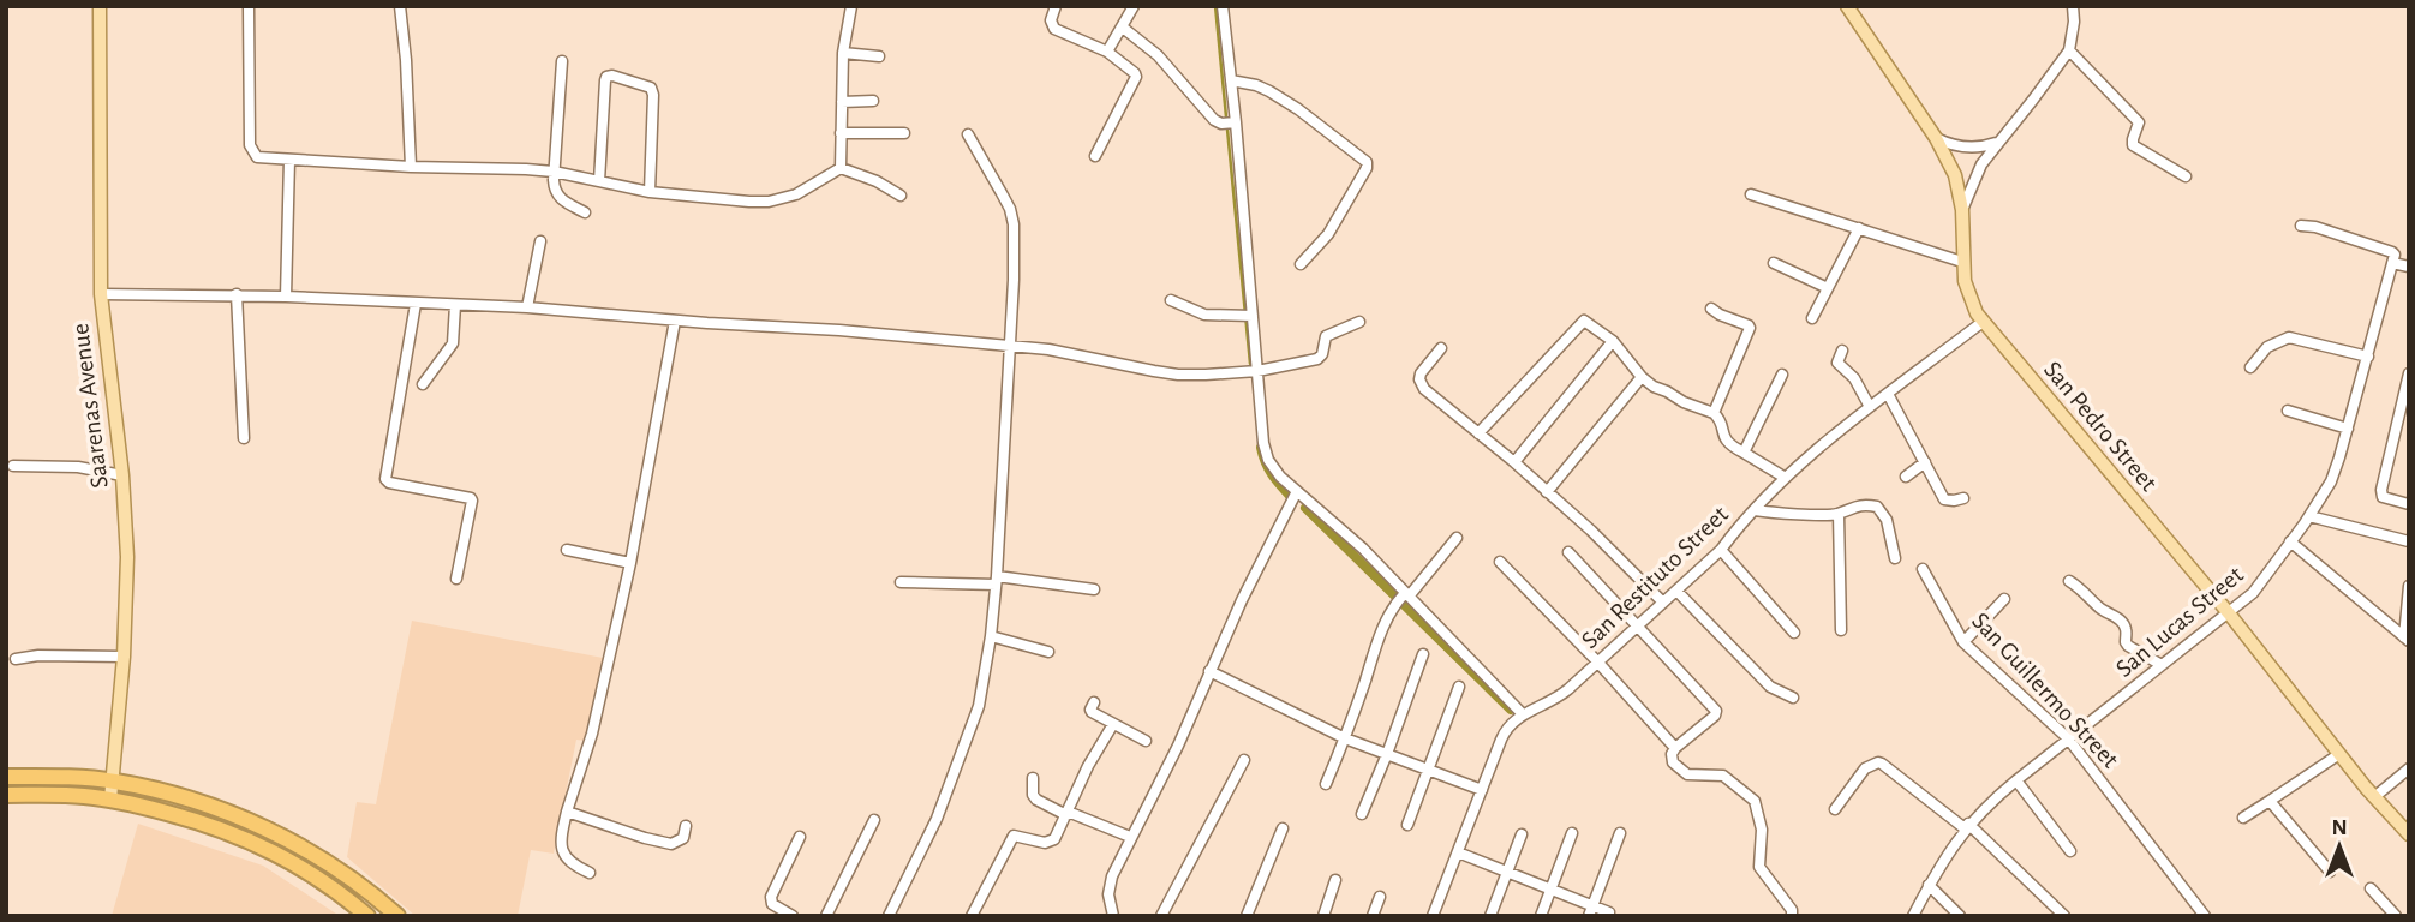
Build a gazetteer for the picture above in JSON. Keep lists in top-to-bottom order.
{
  "streets": {
    "main road": ["Saarenas Avenue", "San Pedro Street"],
    "street": ["San Restituto Street", "San Lucas Street", "San Guillermo Street"]
  },
  "crossings": [
    ["San Pedro Street", "San Restituto Street"],
    ["San Pedro Street", "San Lucas Street"],
    ["San Lucas Street", "San Guillermo Street"]
  ],
  "north": "top"
}
